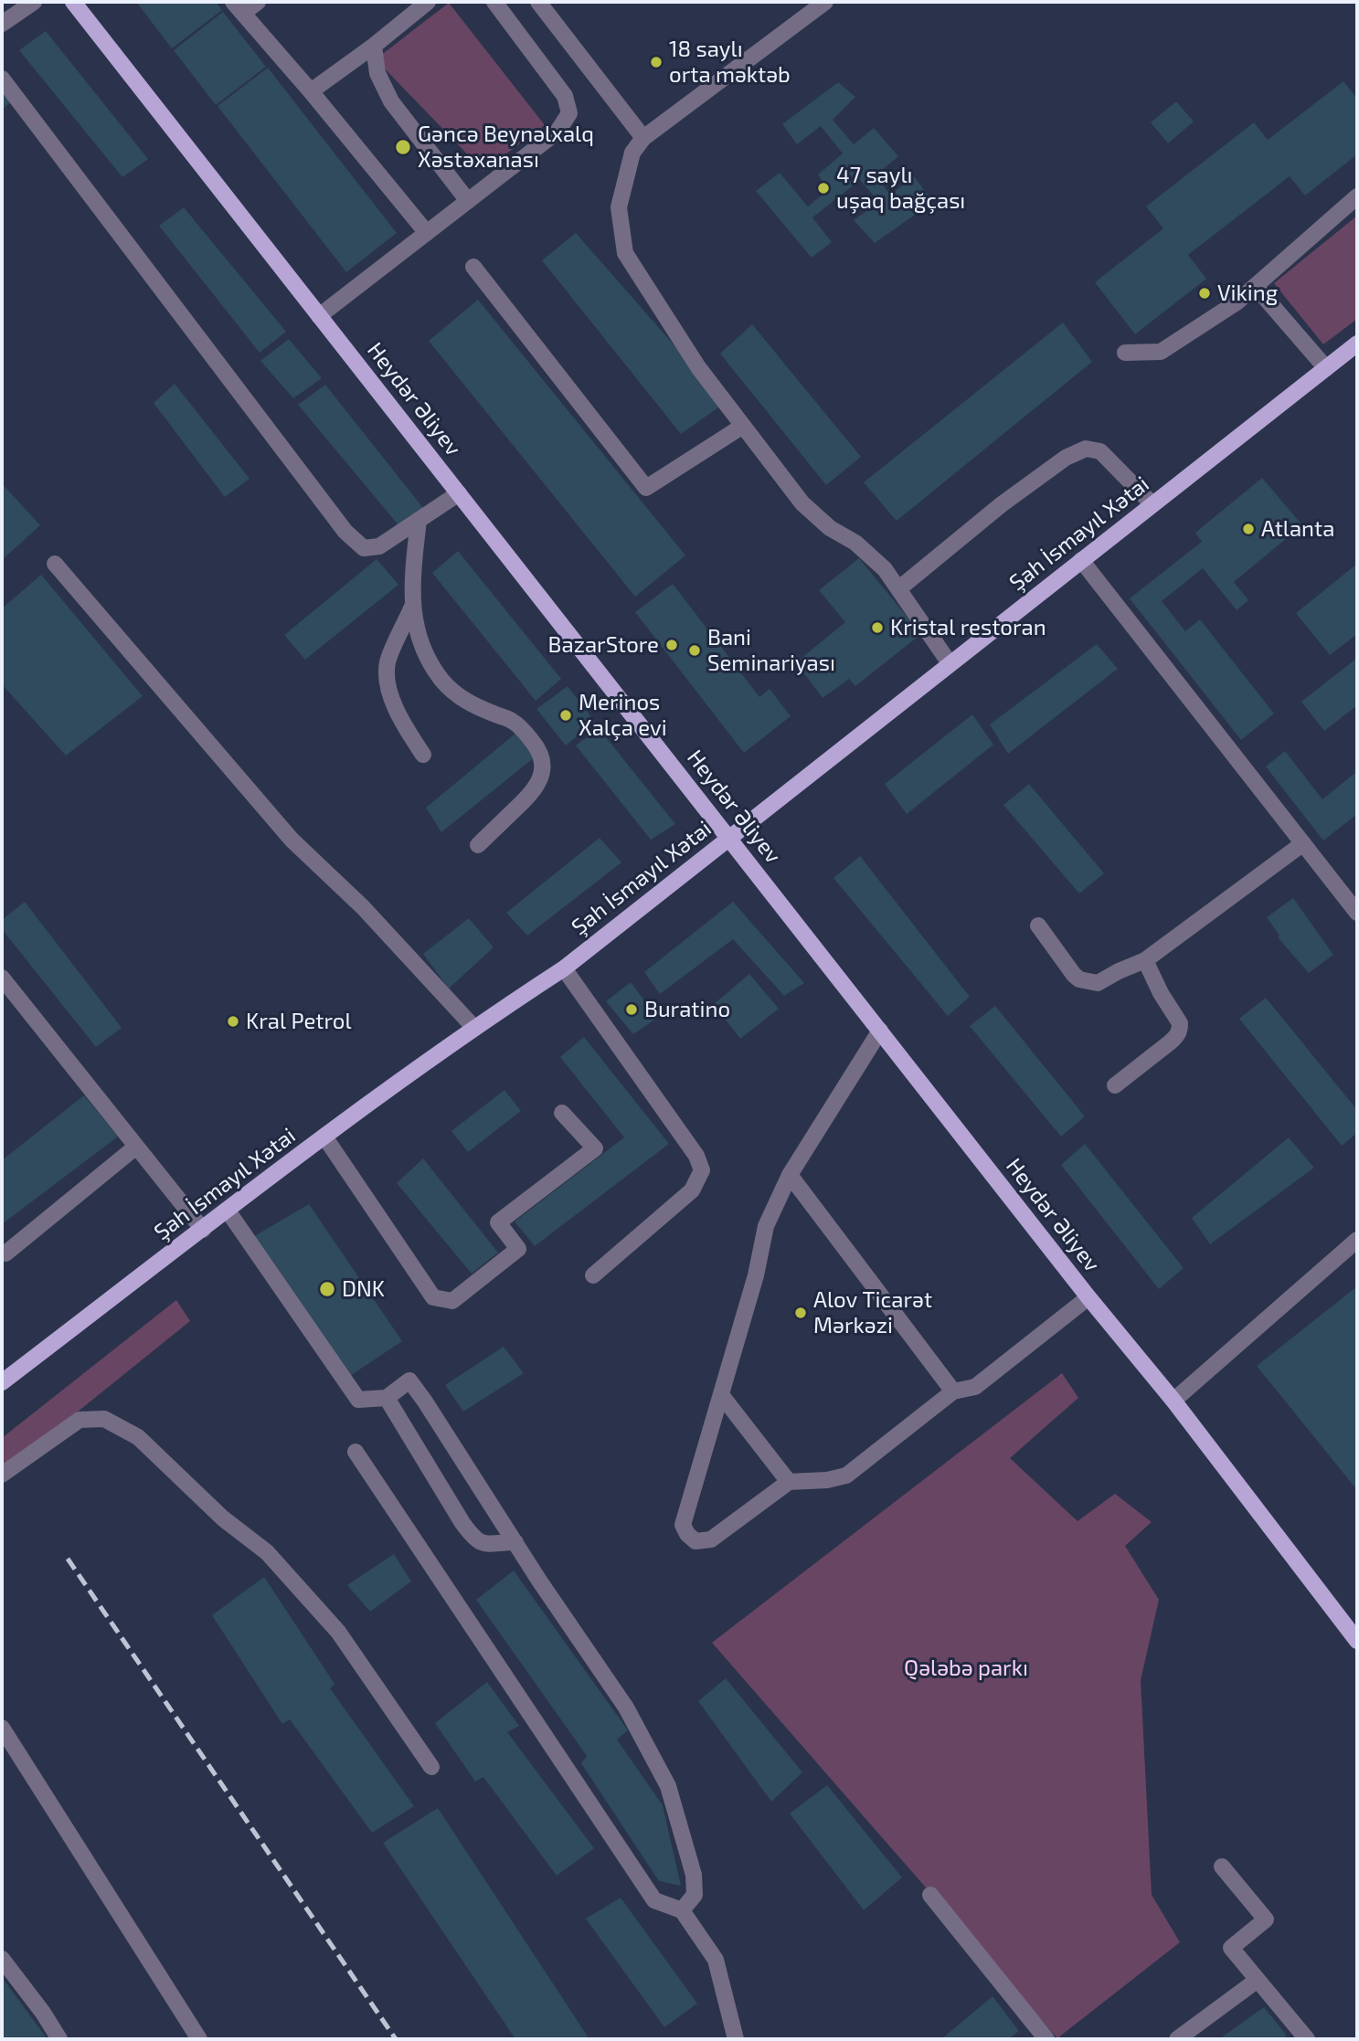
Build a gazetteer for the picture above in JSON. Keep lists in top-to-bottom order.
{
  "streets": {
    "main road": ["Heydər Əliyev", "Şah İsmayıl Xətai"]
  },
  "crossings": [
    ["Heydər Əliyev", "Şah İsmayıl Xətai"]
  ],
  "parks": ["Qələbə parkı"],
  "places": [
    "18 saylı orta məktəb",
    "Gəncə Beynəlxalq Xəstəxanası",
    "47 saylı uşaq bağçası",
    "Viking",
    "Atlanta",
    "Kristal restoran",
    "BazarStore",
    "Bani Seminariyası",
    "Merinos Xalça evi",
    "Buratino",
    "Kral Petrol",
    "DNK",
    "Alov Ticarət Mərkəzi"
  ]
}
